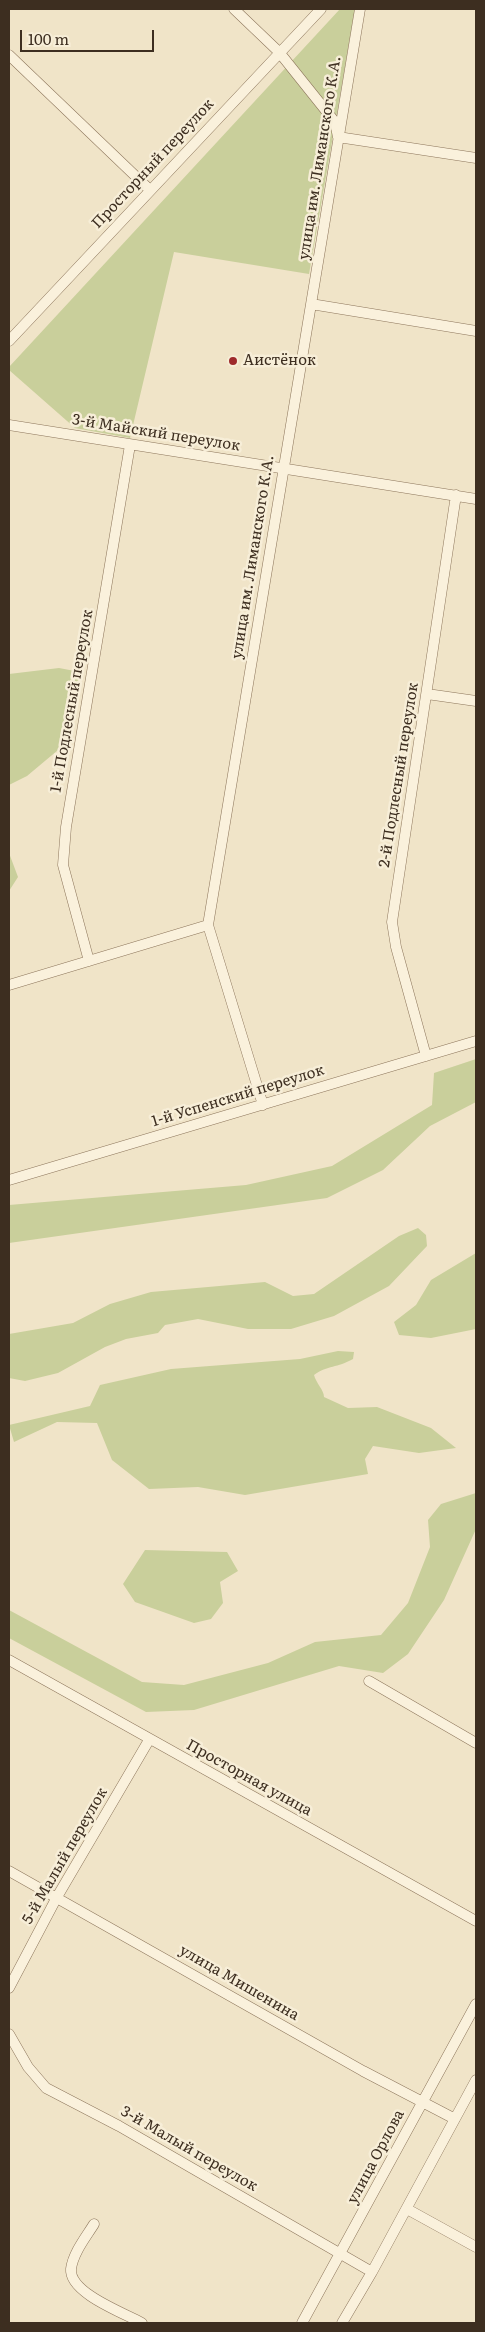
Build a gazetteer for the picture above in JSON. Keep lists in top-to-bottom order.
{
  "streets": {
    "street": [
      "улица им. Лиманского К.А.",
      "Просторный переулок",
      "3-й Майский переулок",
      "1-й Подлесный переулок",
      "2-й Подлесный переулок",
      "1-й Успенский переулок",
      "Просторная улица",
      "5-й Малый переулок",
      "улица Мишенина",
      "3-й Малый переулок",
      "улица Орлова"
    ]
  },
  "crossings": [
    ["улица им. Лиманского К.А.", "3-й Майский переулок"],
    ["улица им. Лиманского К.А.", "1-й Успенский переулок"],
    ["3-й Майский переулок", "1-й Подлесный переулок"],
    ["3-й Майский переулок", "2-й Подлесный переулок"],
    ["2-й Подлесный переулок", "1-й Успенский переулок"],
    ["Просторная улица", "5-й Малый переулок"],
    ["5-й Малый переулок", "улица Мишенина"],
    ["улица Мишенина", "улица Орлова"],
    ["3-й Малый переулок", "улица Орлова"]
  ],
  "places": ["Аистёнок"],
  "scale_bar": "100 m"
}
